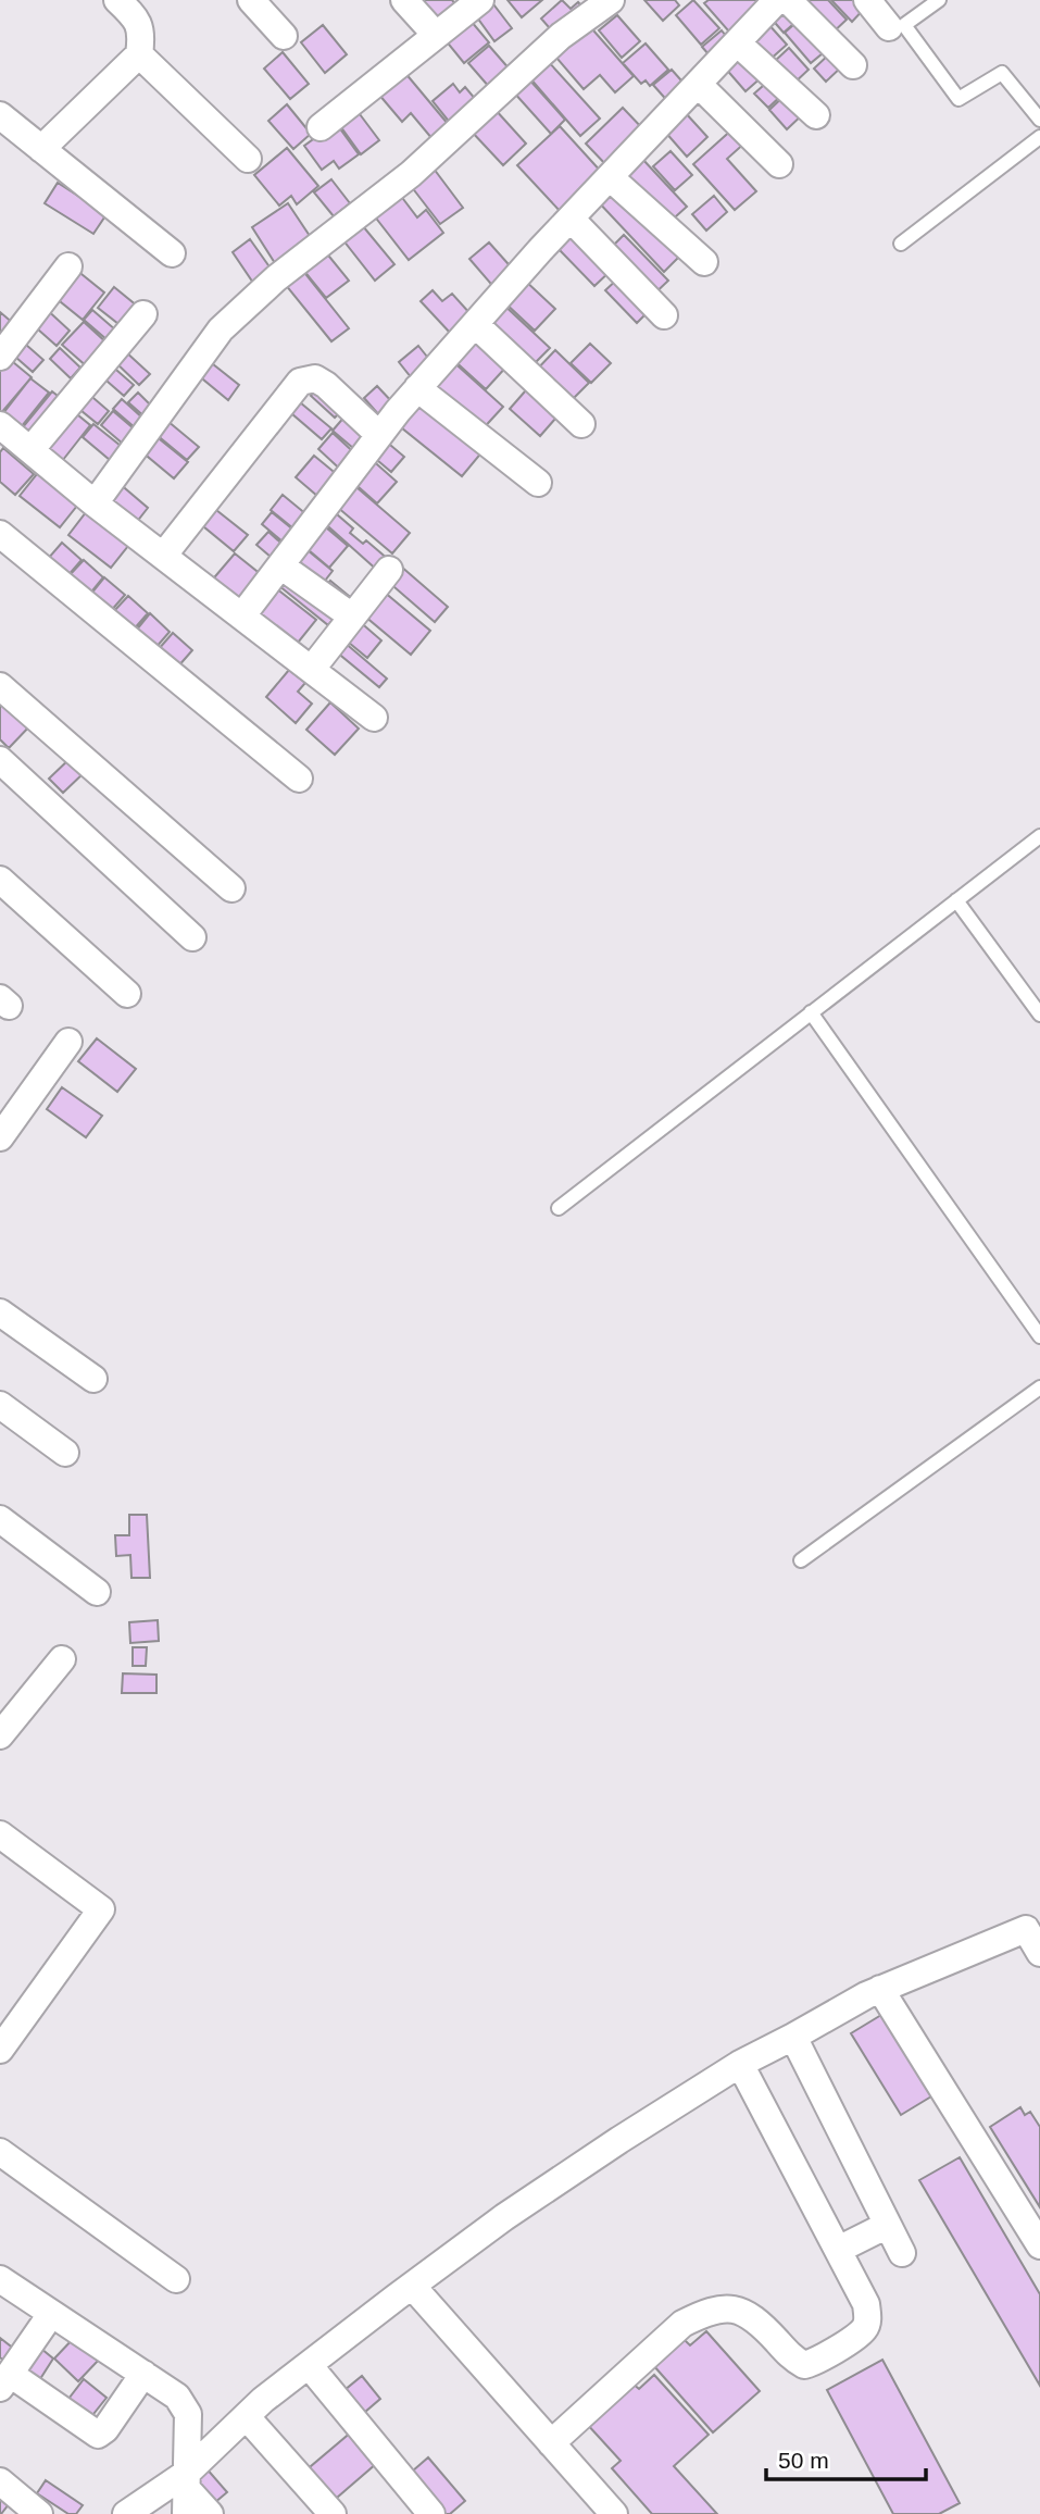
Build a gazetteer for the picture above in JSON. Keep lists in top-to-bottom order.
{
  "scale_bar": "50 m"
}
